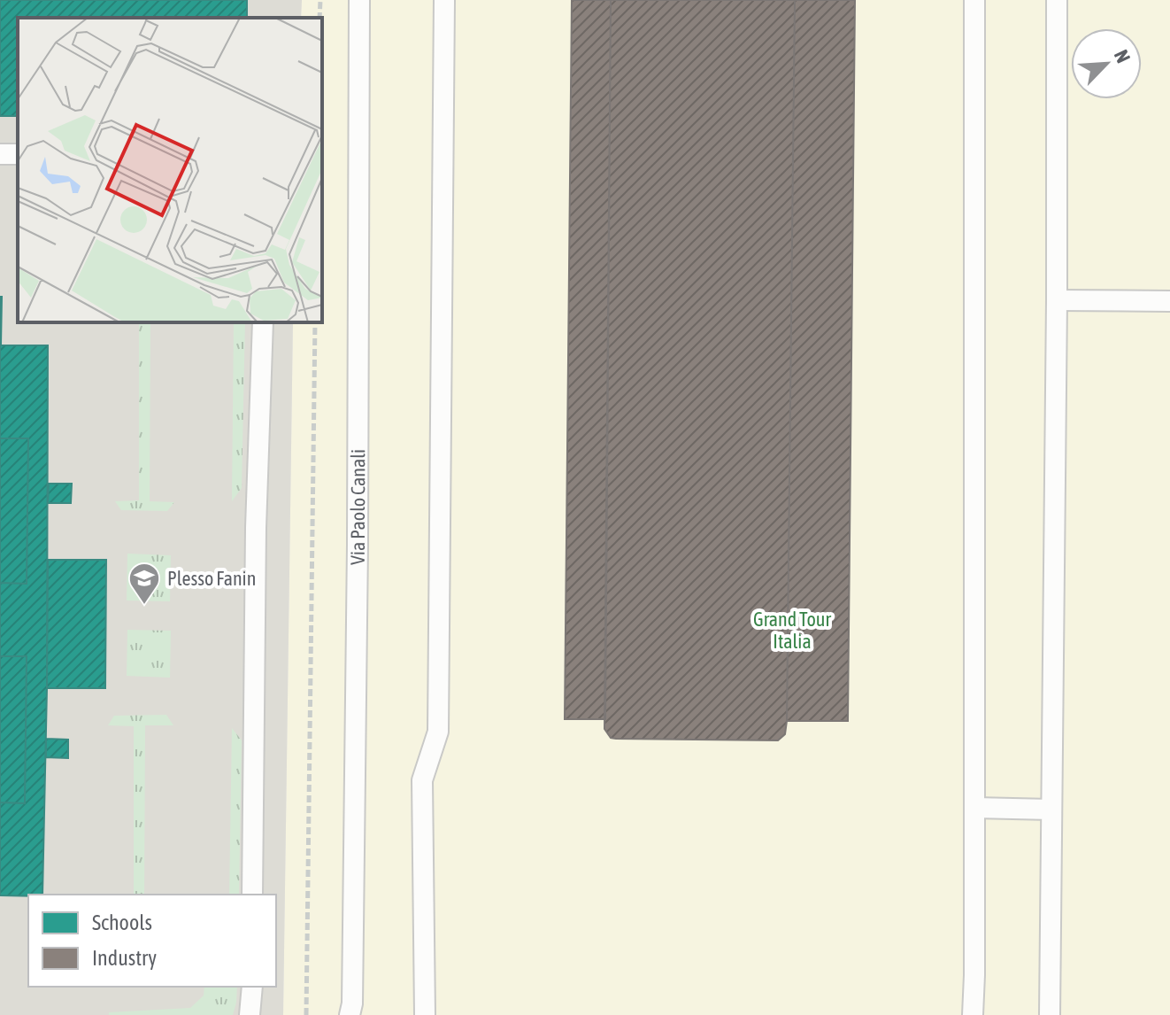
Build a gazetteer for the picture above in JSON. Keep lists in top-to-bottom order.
{
  "streets": {
    "lane": ["Via Paolo Canali"]
  },
  "parks": ["Grand Tour Italia"],
  "places": {
    "school or university": ["Plesso Fanin"]
  },
  "legend": ["Schools", "Industry"],
  "north": "top right"
}
